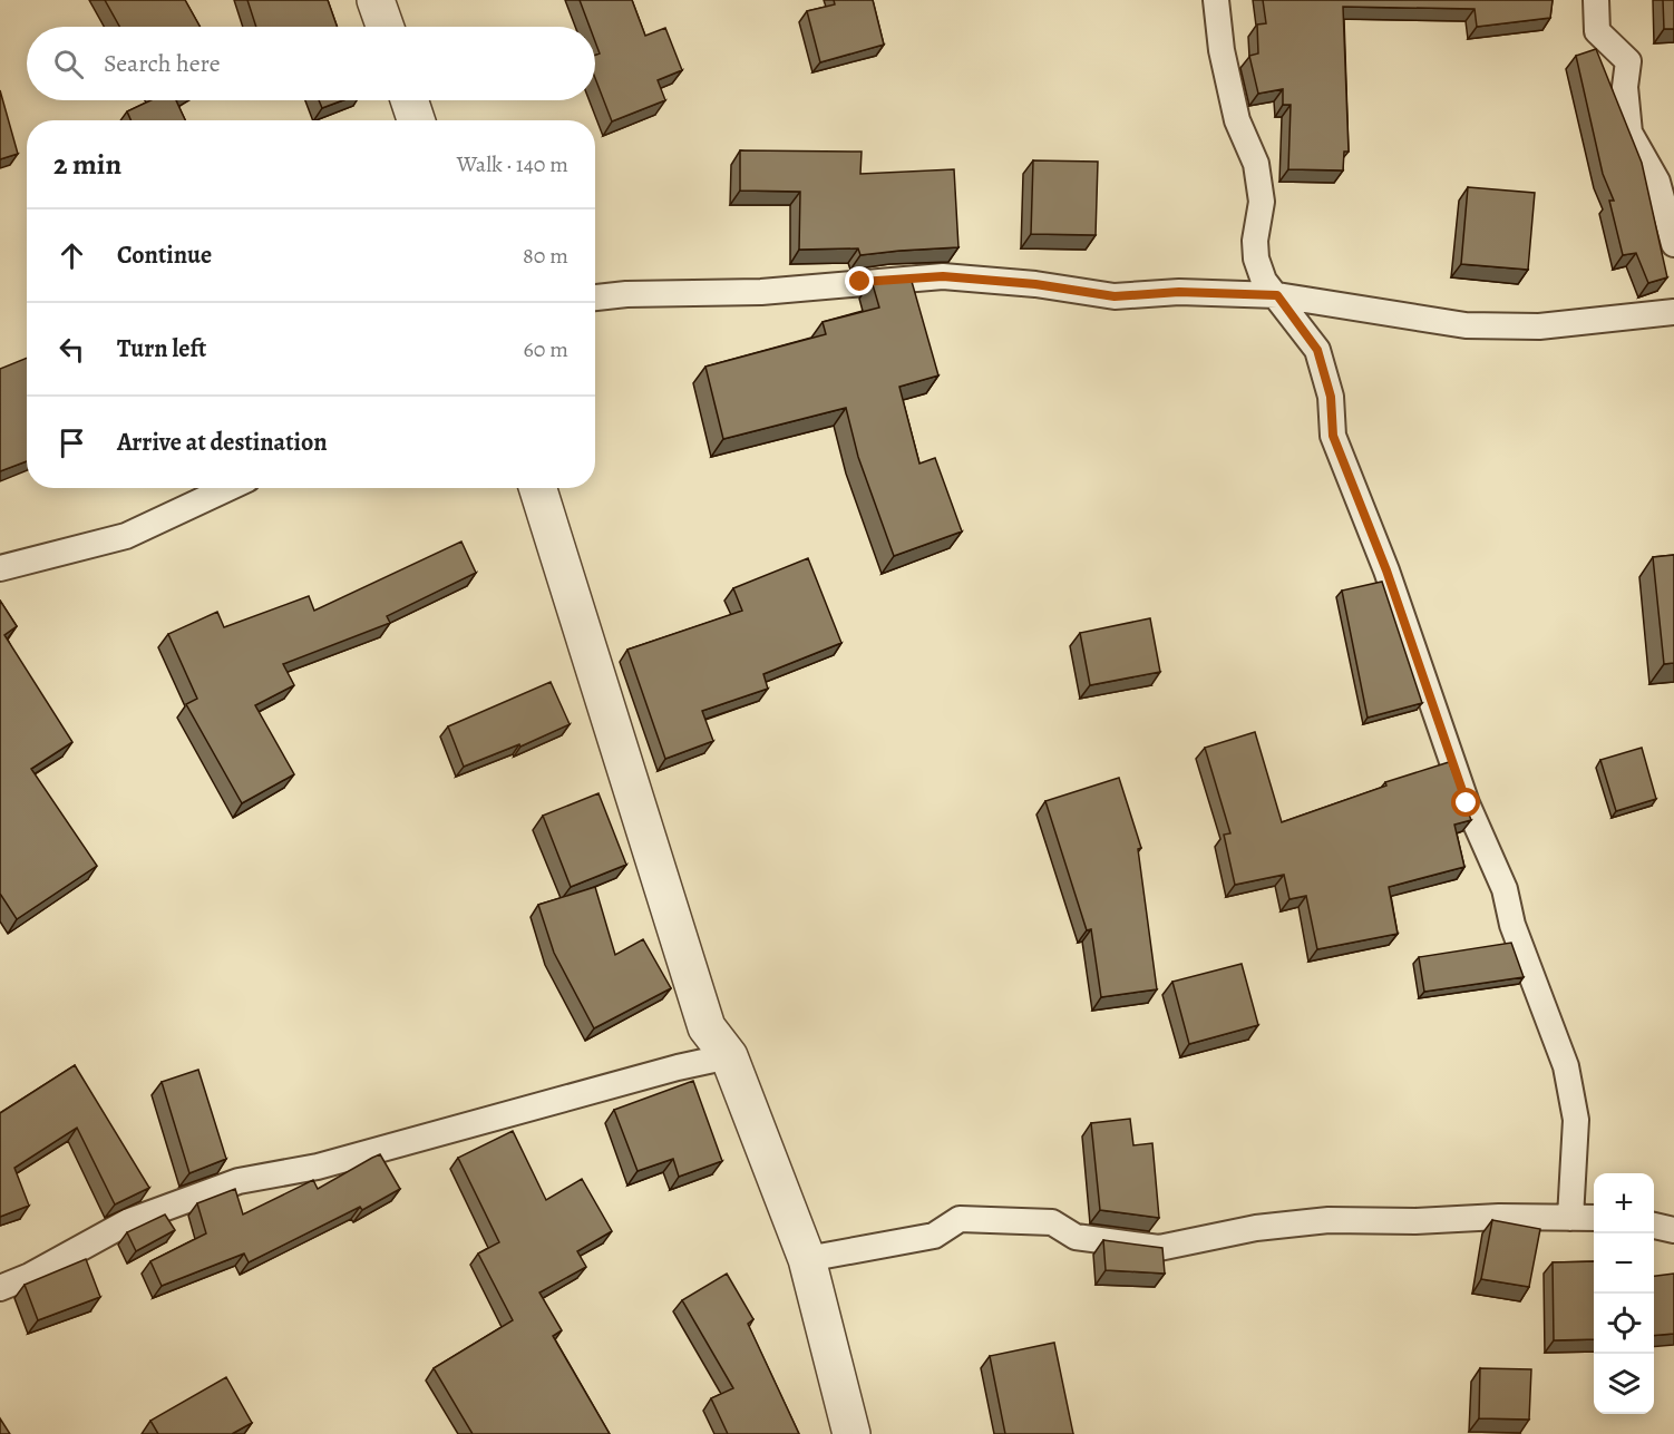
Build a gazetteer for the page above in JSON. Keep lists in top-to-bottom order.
{
  "page": {
    "search": "Search here",
    "heading": ["2 min", "Walk · 140 m"],
    "list": [
      ["Continue", "80 m"],
      ["Turn left", "60 m"],
      "Arrive at destination"
    ],
    "map_buttons": ["+", "−"]
  }
}
